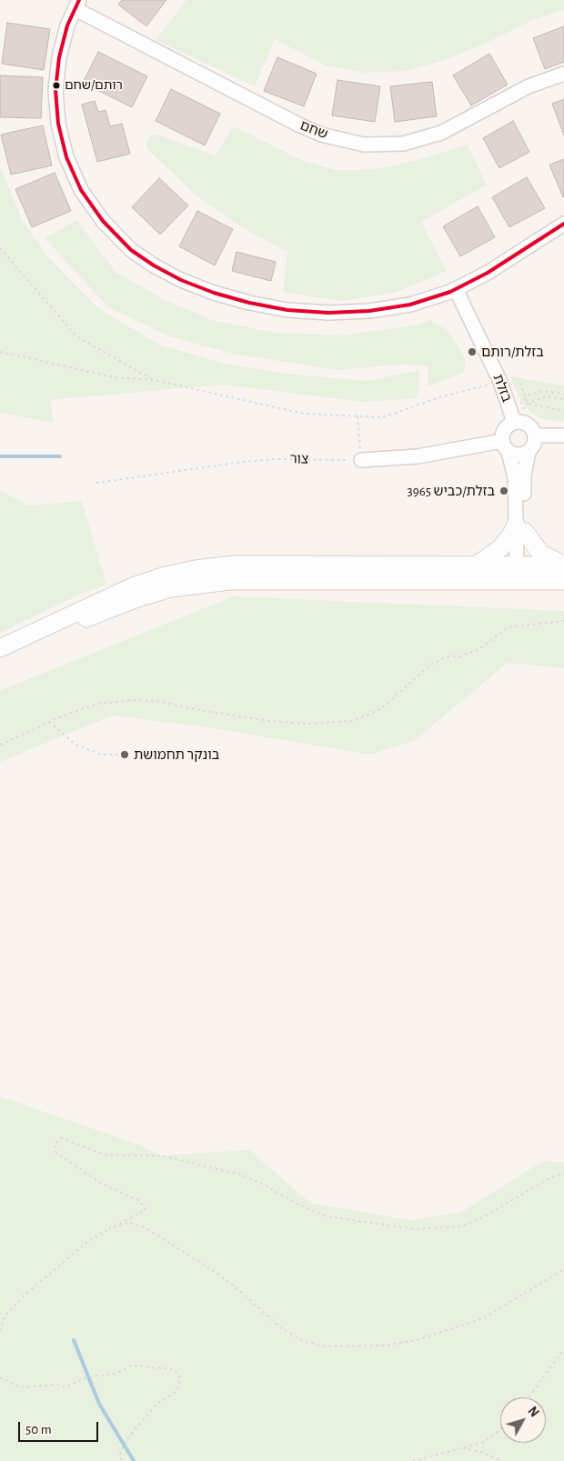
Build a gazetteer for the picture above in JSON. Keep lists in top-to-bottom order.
{
  "streets": {
    "street": ["שחם", "בזלת"],
    "path": ["צור"]
  },
  "places": [
    "רותם/שחם",
    "בזלת/רותם",
    "בזלת/כביש 3965",
    "בונקר תחמושת"
  ],
  "scale_bar": "50 m",
  "north": "top right"
}
